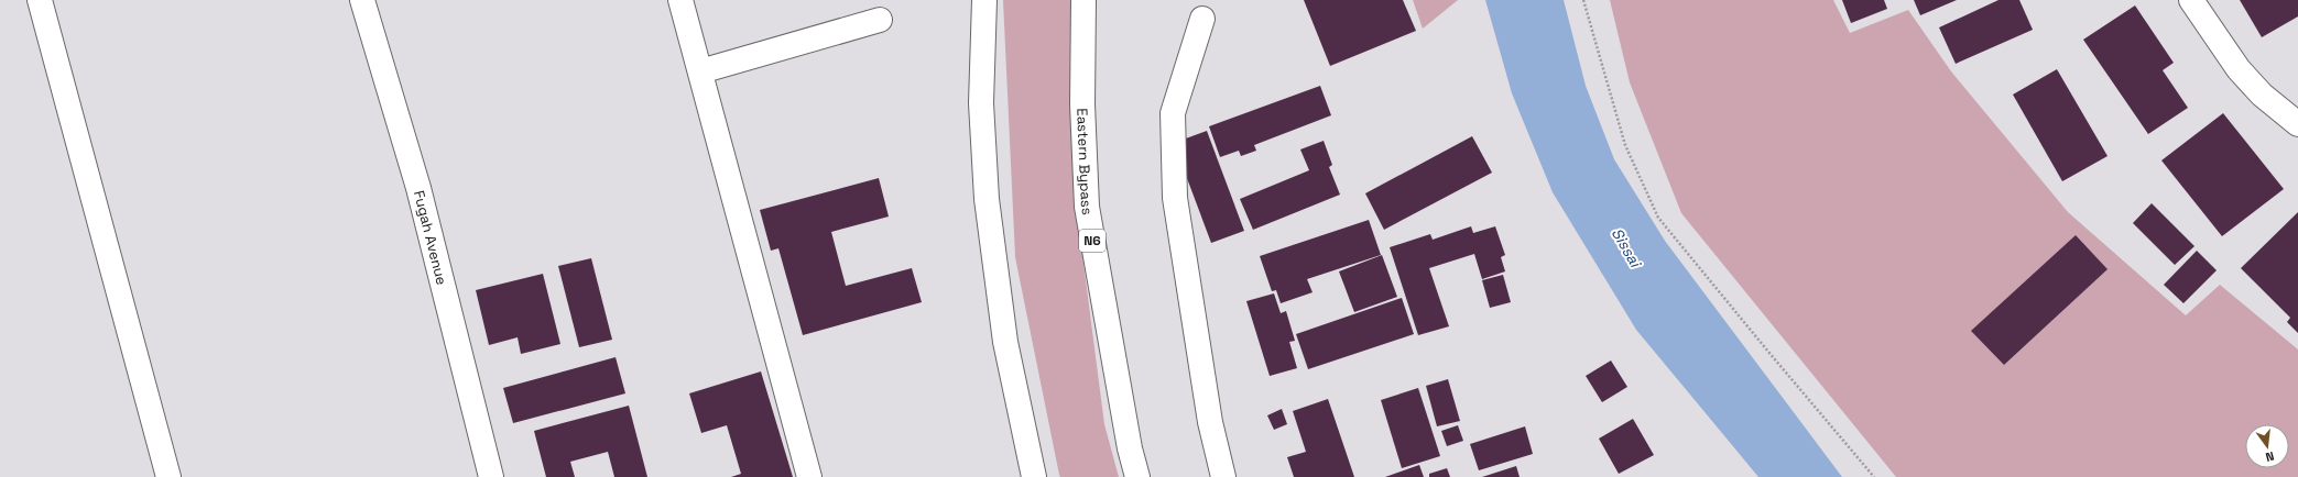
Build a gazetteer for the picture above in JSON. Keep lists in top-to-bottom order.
{
  "streets": {
    "main road": ["Eastern Bypass", "Fugah Avenue", "N6"]
  },
  "water": ["Sissai"],
  "north": "bottom"
}
